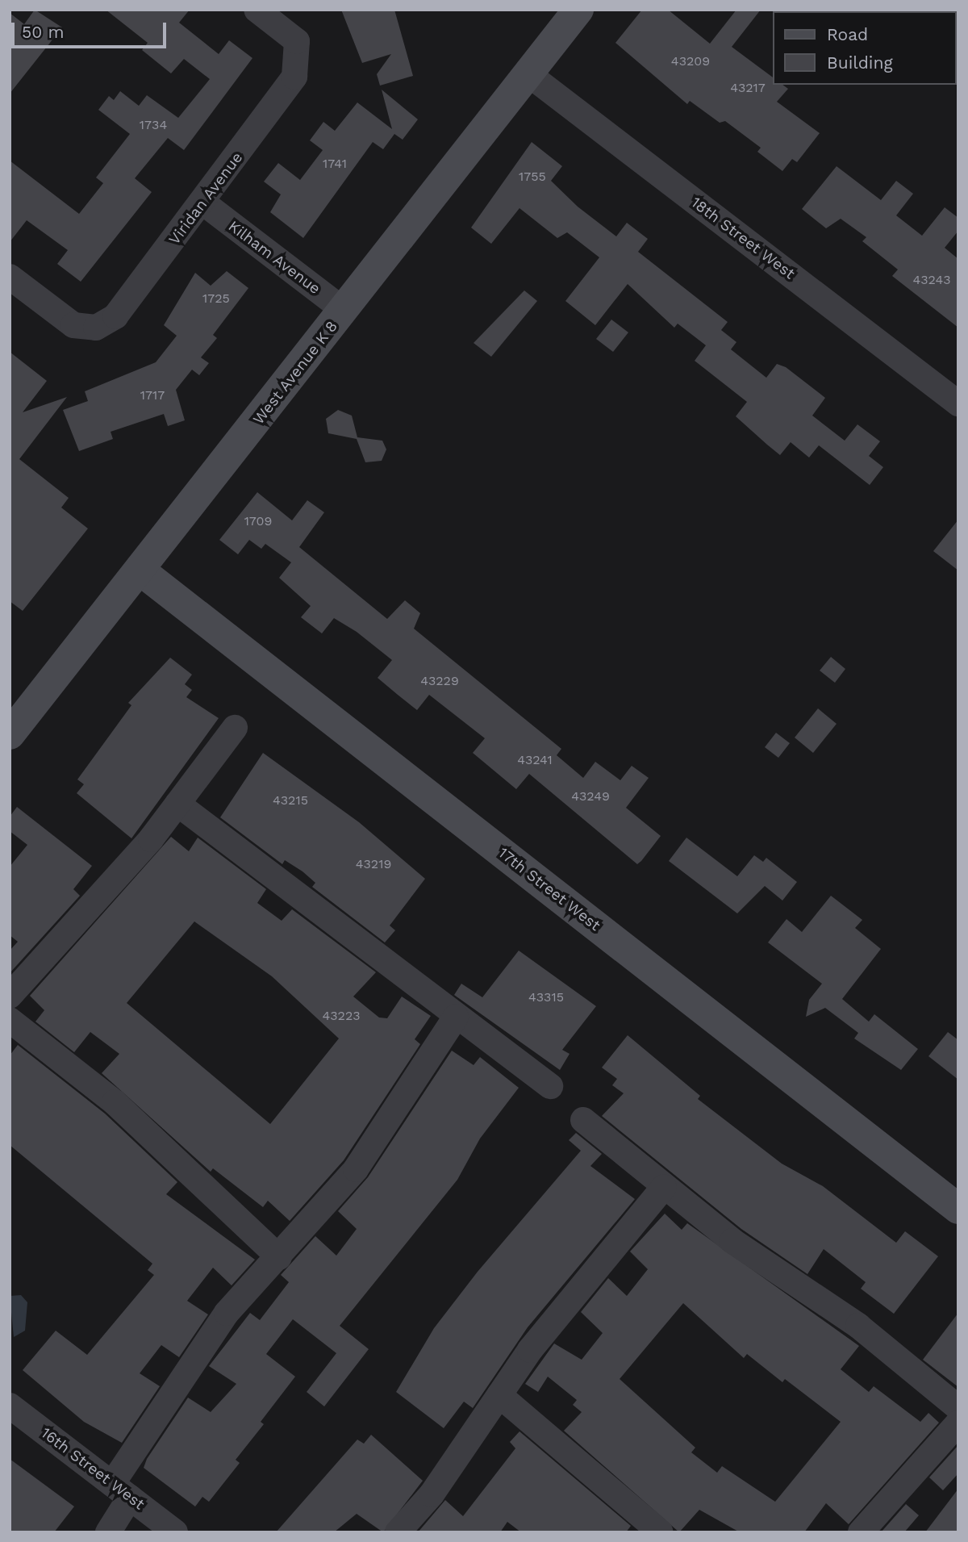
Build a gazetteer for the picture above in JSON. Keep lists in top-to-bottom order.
{
  "streets": {
    "street": [
      "Viridan Avenue",
      "18th Street West",
      "Kilham Avenue",
      "West Avenue K 8",
      "17th Street West",
      "16th Street West"
    ]
  },
  "crossings": [
    ["Viridan Avenue", "Kilham Avenue"],
    ["18th Street West", "West Avenue K 8"],
    ["Kilham Avenue", "West Avenue K 8"],
    ["West Avenue K 8", "17th Street West"]
  ],
  "house_numbers": [
    "43209",
    "43217",
    "1734",
    "1741",
    "1755",
    "43243",
    "1725",
    "1717",
    "1709",
    "43229",
    "43241",
    "43249",
    "43215",
    "43219",
    "43315",
    "43223"
  ],
  "legend": ["Road", "Building"],
  "scale_bar": "50 m"
}
